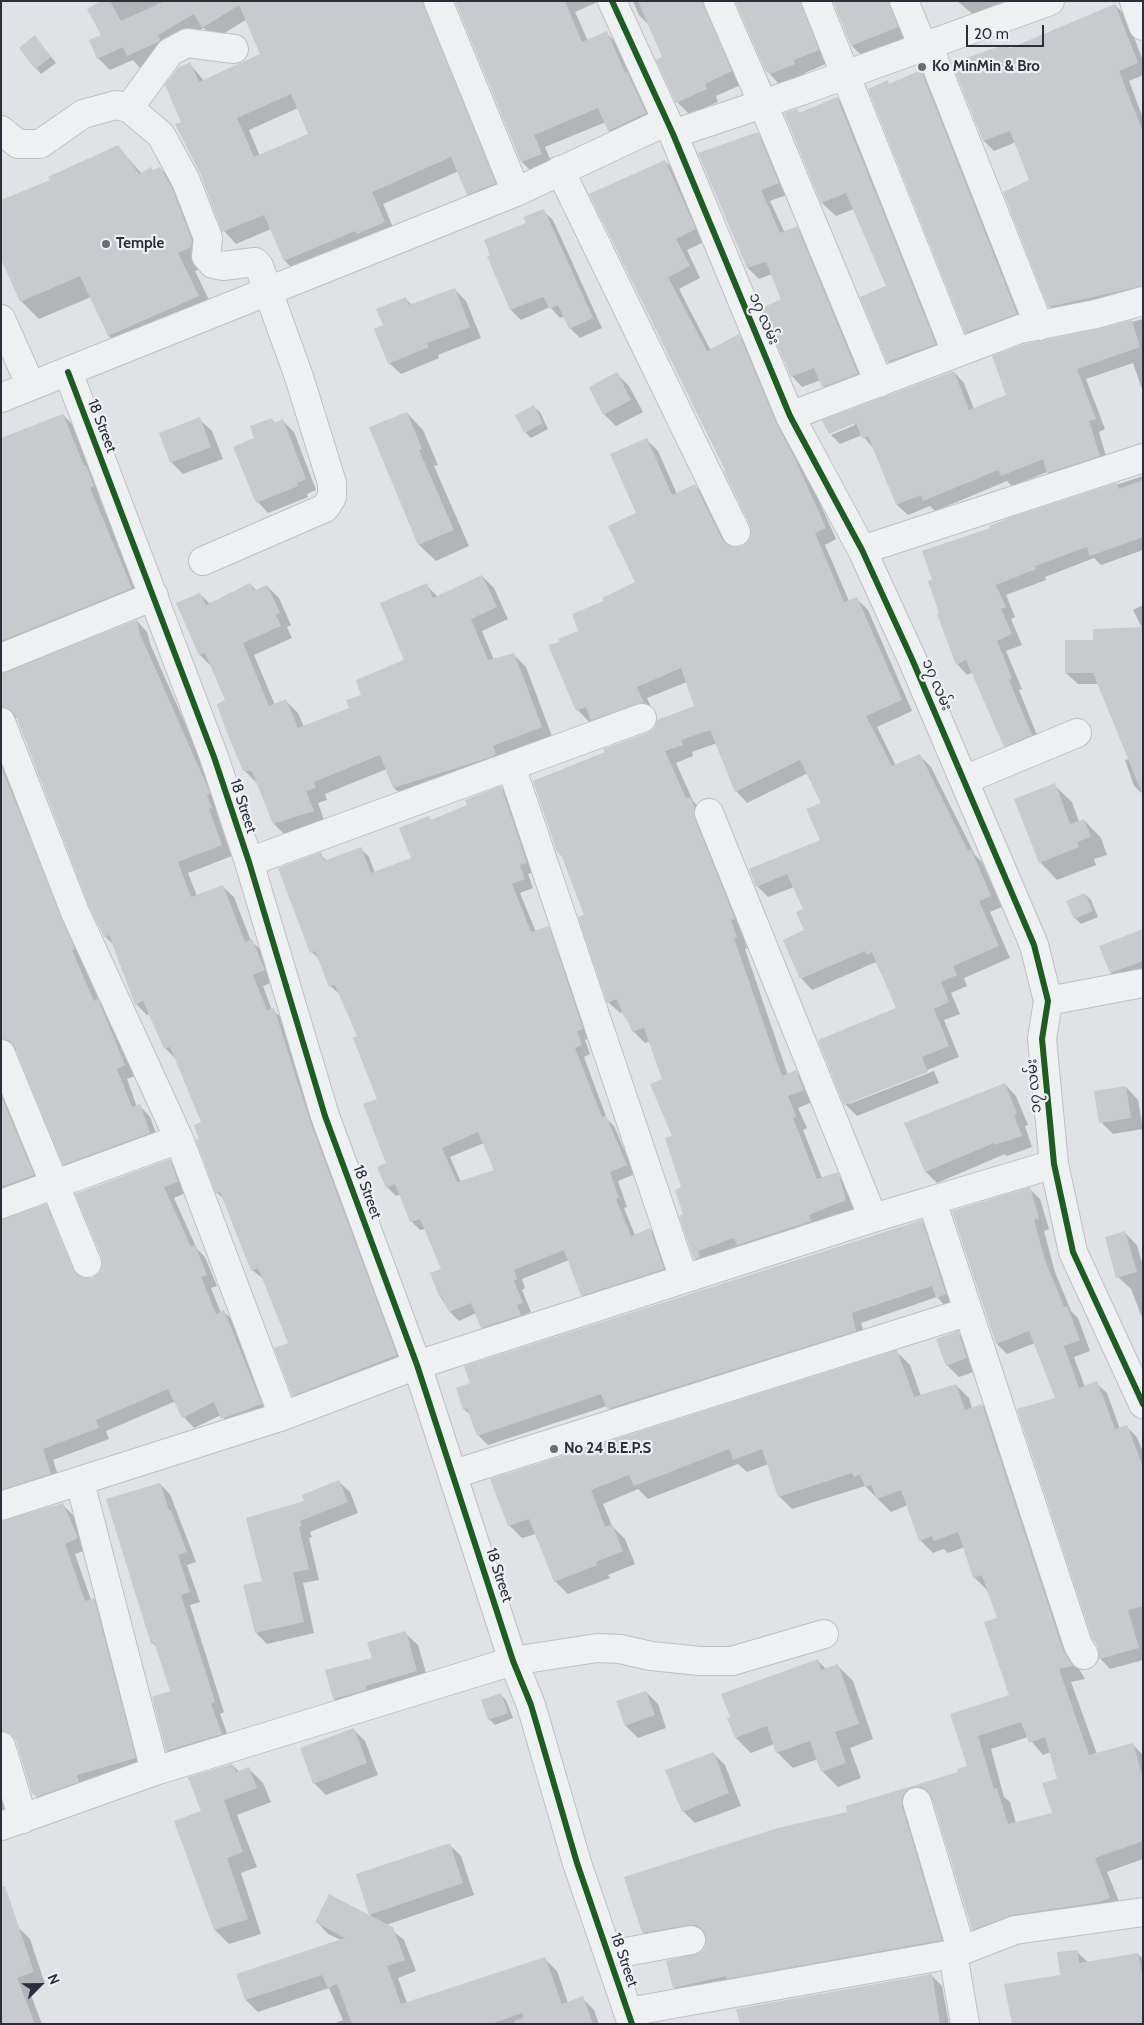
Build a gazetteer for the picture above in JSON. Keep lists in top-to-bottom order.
{
  "streets": {
    "street": ["၁၇ လမ်း", "18 Street"]
  },
  "places": ["Ko MinMin & Bro", "Temple", "No 24 B.E.P.S"],
  "scale_bar": "20 m",
  "north": "top right"
}
